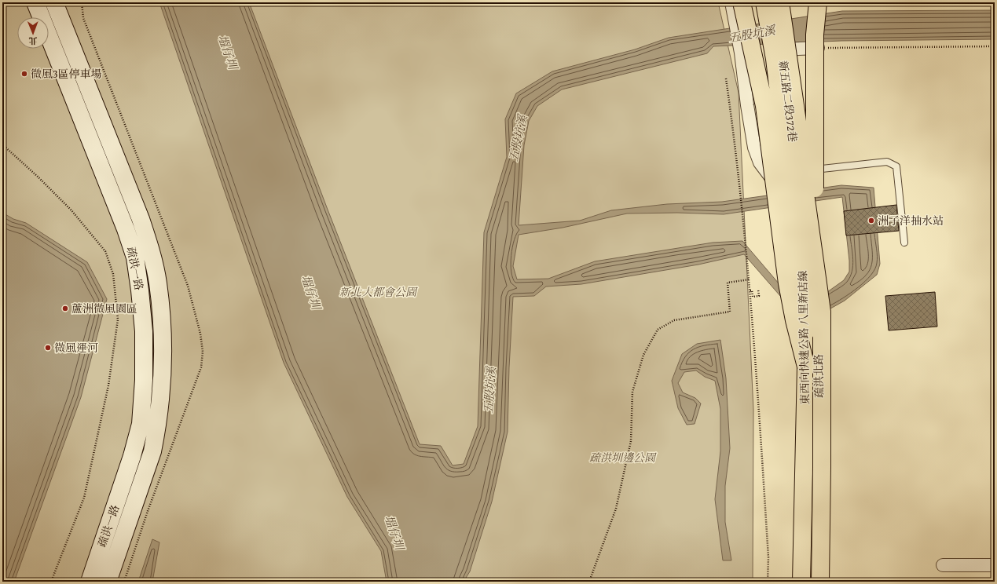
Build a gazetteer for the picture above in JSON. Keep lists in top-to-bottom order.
{
  "streets": {
    "highway": ["東西向快速公路 八里新店線"],
    "street": ["新五路二段372巷", "疏洪一路", "疏洪北路"]
  },
  "crossings": [
    ["新五路二段372巷", "疏洪北路"]
  ],
  "water": ["五股坑溪", "塭仔圳"],
  "parks": ["新北大都會公園", "疏洪圳邊公園"],
  "places": [
    "微風3區停車場",
    "洲子洋抽水站",
    "蘆洲微風園區",
    "微風運河"
  ],
  "north": "bottom"
}
